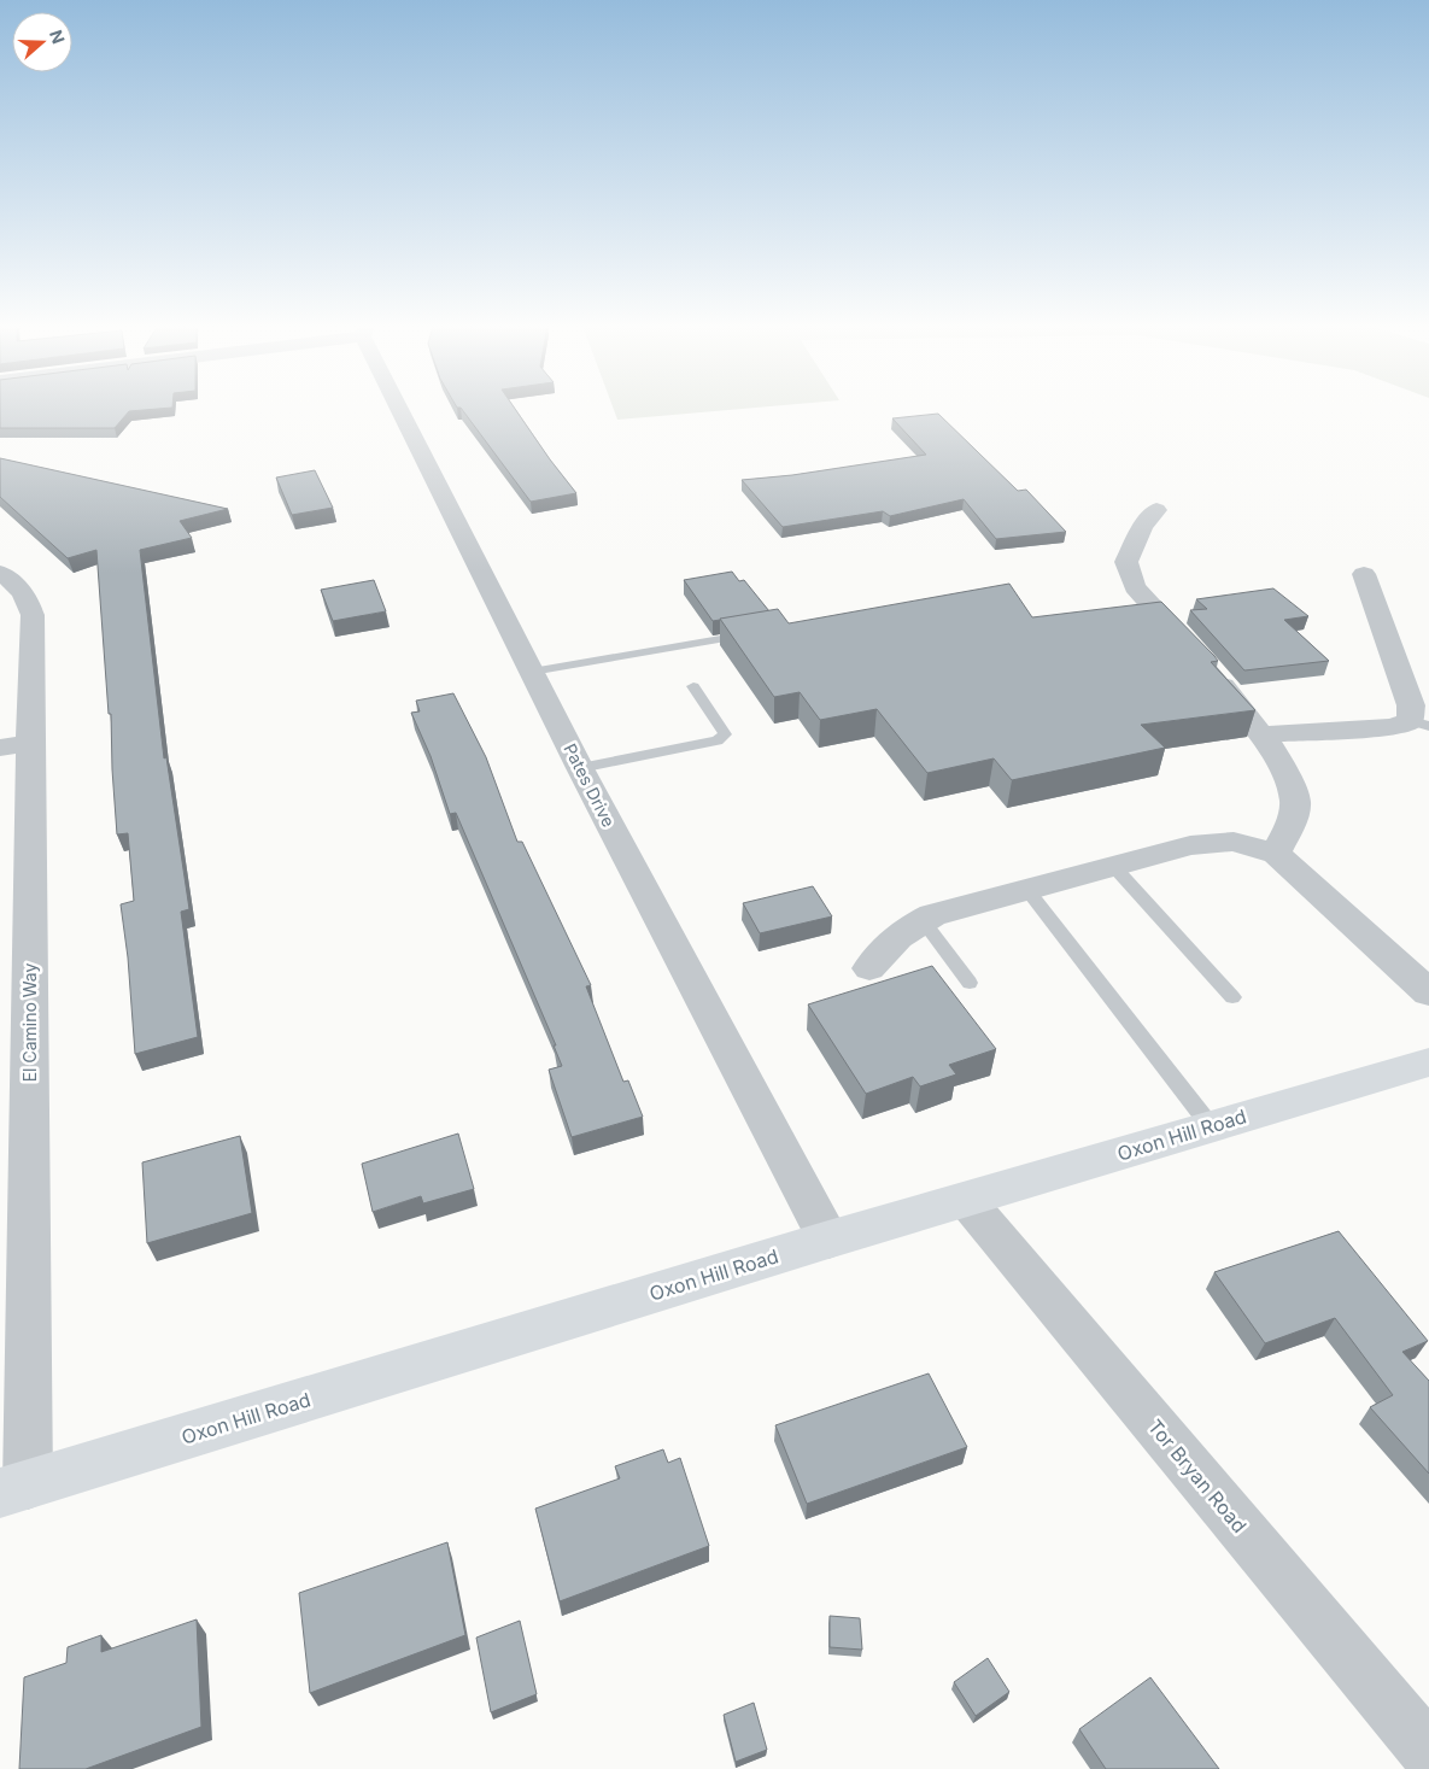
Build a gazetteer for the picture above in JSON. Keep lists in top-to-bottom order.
{
  "streets": {
    "main road": ["Oxon Hill Road"],
    "street": ["Pates Drive", "El Camino Way", "Tor Bryan Road"]
  },
  "crossings": [
    ["Pates Drive", "Oxon Hill Road"],
    ["El Camino Way", "Oxon Hill Road"],
    ["Oxon Hill Road", "Tor Bryan Road"]
  ],
  "north": "right"
}
